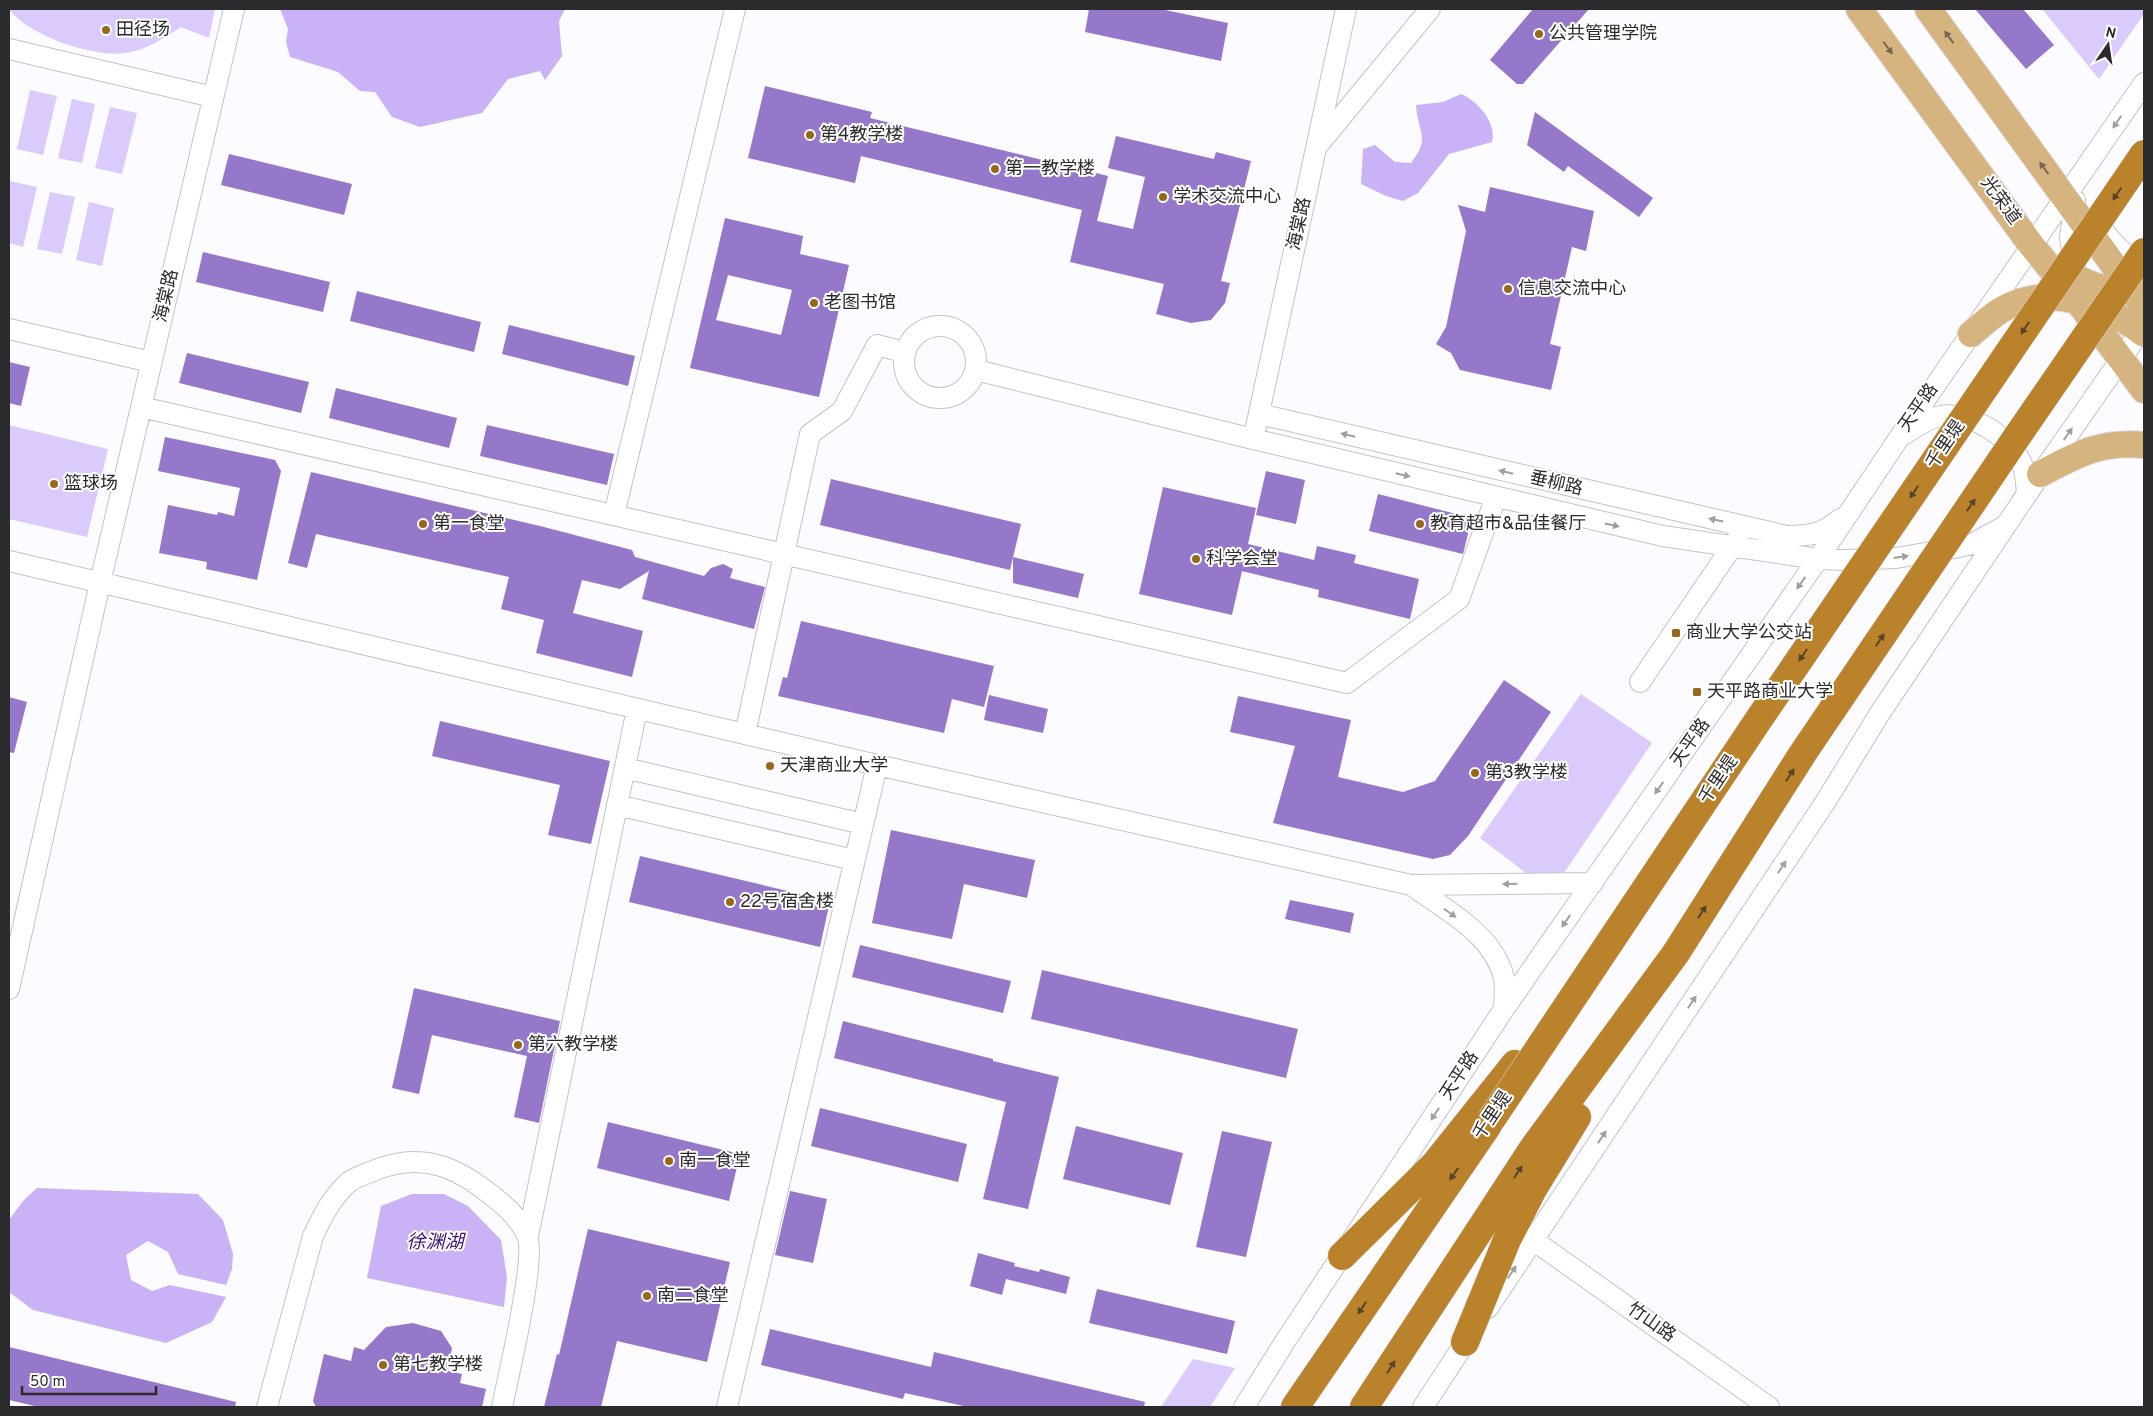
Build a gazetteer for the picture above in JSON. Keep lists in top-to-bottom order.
{
  "streets": {
    "highway": ["千里堤"],
    "main road": ["光荣道"],
    "street": [
      "海棠路",
      "天平路",
      "垂柳路",
      "竹山路"
    ]
  },
  "crossings": [
    ["光荣道", "天平路"],
    ["海棠路", "垂柳路"],
    ["天平路", "垂柳路"]
  ],
  "water": ["徐渊湖"],
  "places": {
    "other": [
      "田径场",
      "公共管理学院",
      "第4教学楼",
      "第一教学楼",
      "学术交流中心",
      "信息交流中心",
      "老图书馆",
      "篮球场",
      "第一食堂",
      "教育超市&品佳餐厅",
      "科学会堂",
      "天津商业大学",
      "第3教学楼",
      "22号宿舍楼",
      "第六教学楼",
      "南一食堂",
      "南二食堂",
      "第七教学楼"
    ],
    "transit": ["商业大学公交站", "天平路商业大学"]
  },
  "scale_bar": "50 m",
  "north": "top"
}
